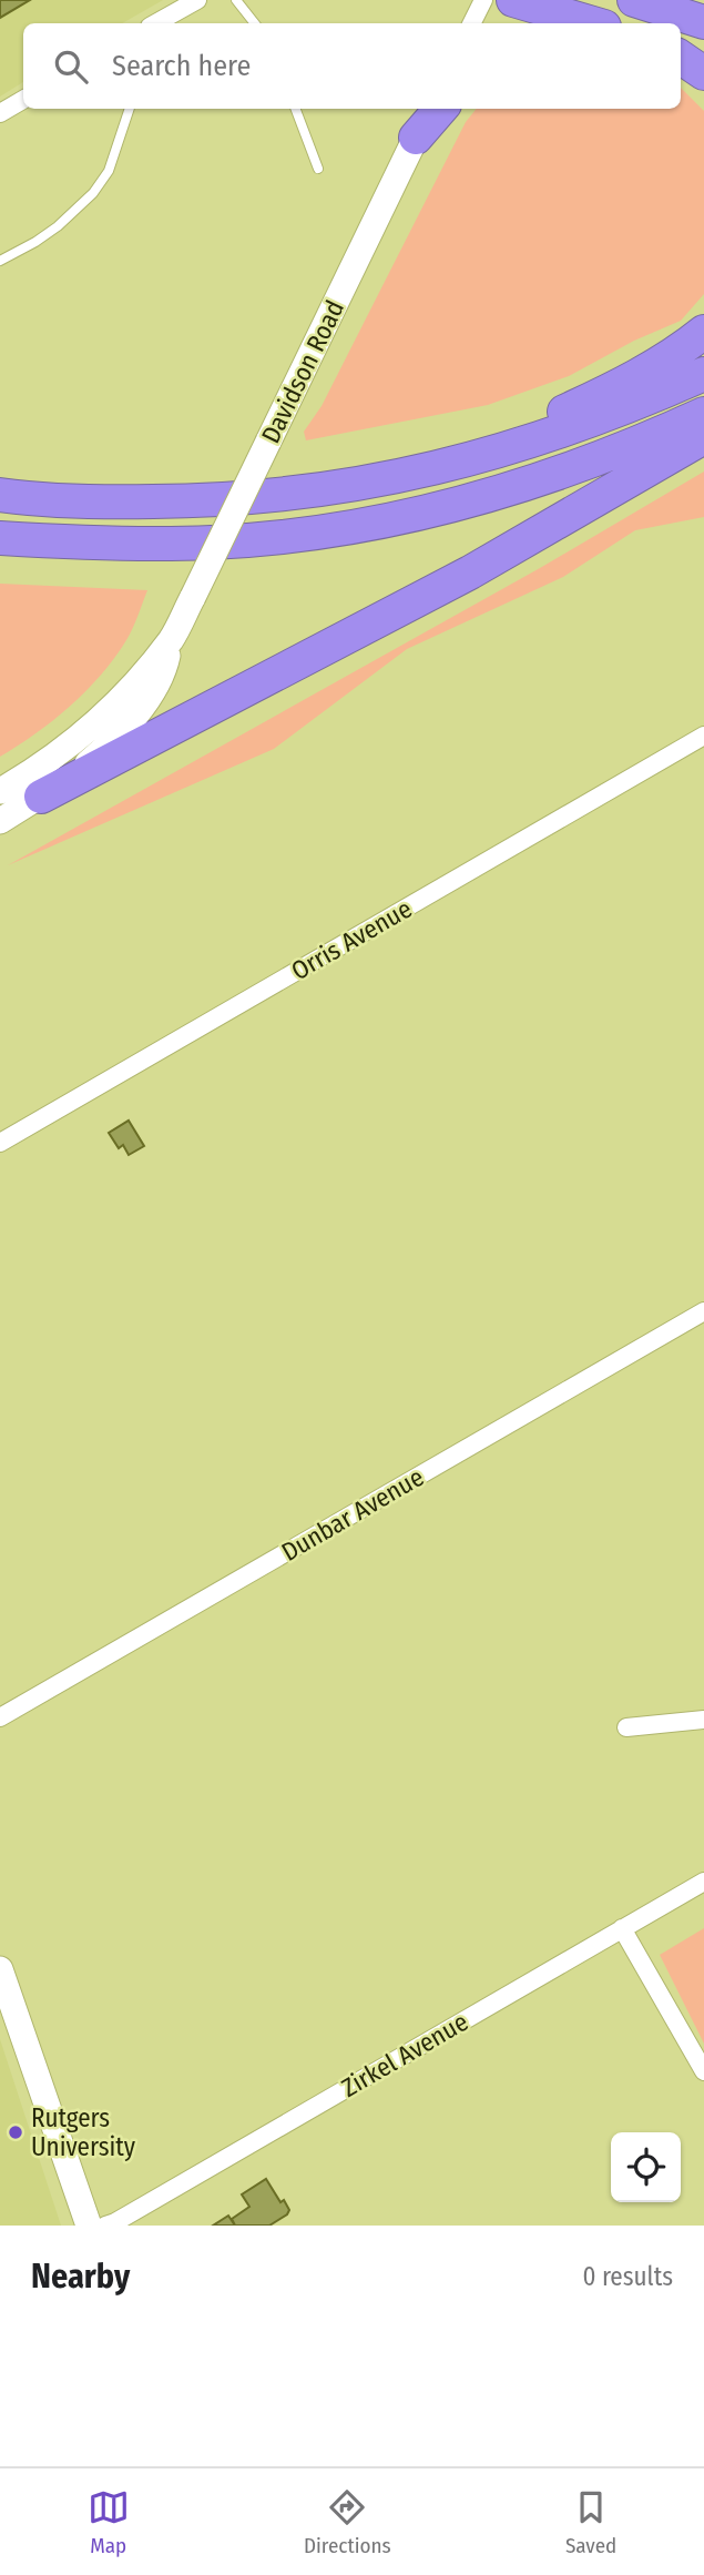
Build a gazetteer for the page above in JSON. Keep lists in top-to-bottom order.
{
  "streets": {
    "main road": ["Davidson Road"],
    "street": ["Orris Avenue", "Dunbar Avenue", "Zirkel Avenue"]
  },
  "places": ["Rutgers University"],
  "page": {
    "search": "Search here",
    "heading": ["Nearby", "0 results"],
    "nav": ["Map", "Directions", "Saved"]
  }
}
